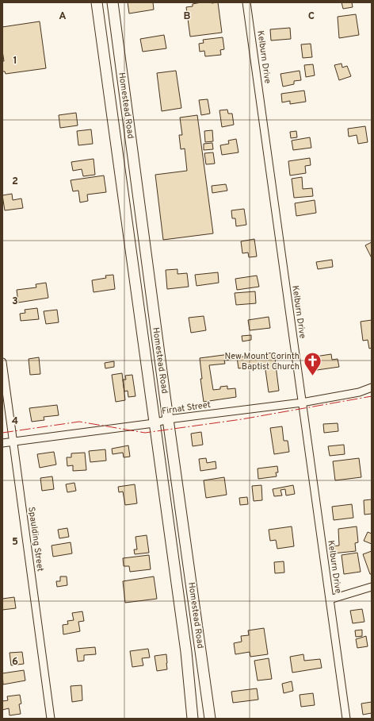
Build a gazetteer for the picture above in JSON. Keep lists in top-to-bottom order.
{
  "streets": {
    "main road": ["Homestead Road"],
    "street": ["Kelburn Drive", "Firnat Street", "Spaulding Street"]
  },
  "crossings": [
    ["Kelburn Drive", "Firnat Street"],
    ["Homestead Road", "Firnat Street"],
    ["Firnat Street", "Spaulding Street"]
  ],
  "places": {
    "church": ["New Mount Corinth Baptist Church"]
  },
  "grid": {
    "columns": ["A", "B", "C"],
    "rows": [
      "1",
      "2",
      "3",
      "4",
      "5",
      "6"
    ]
  }
}
